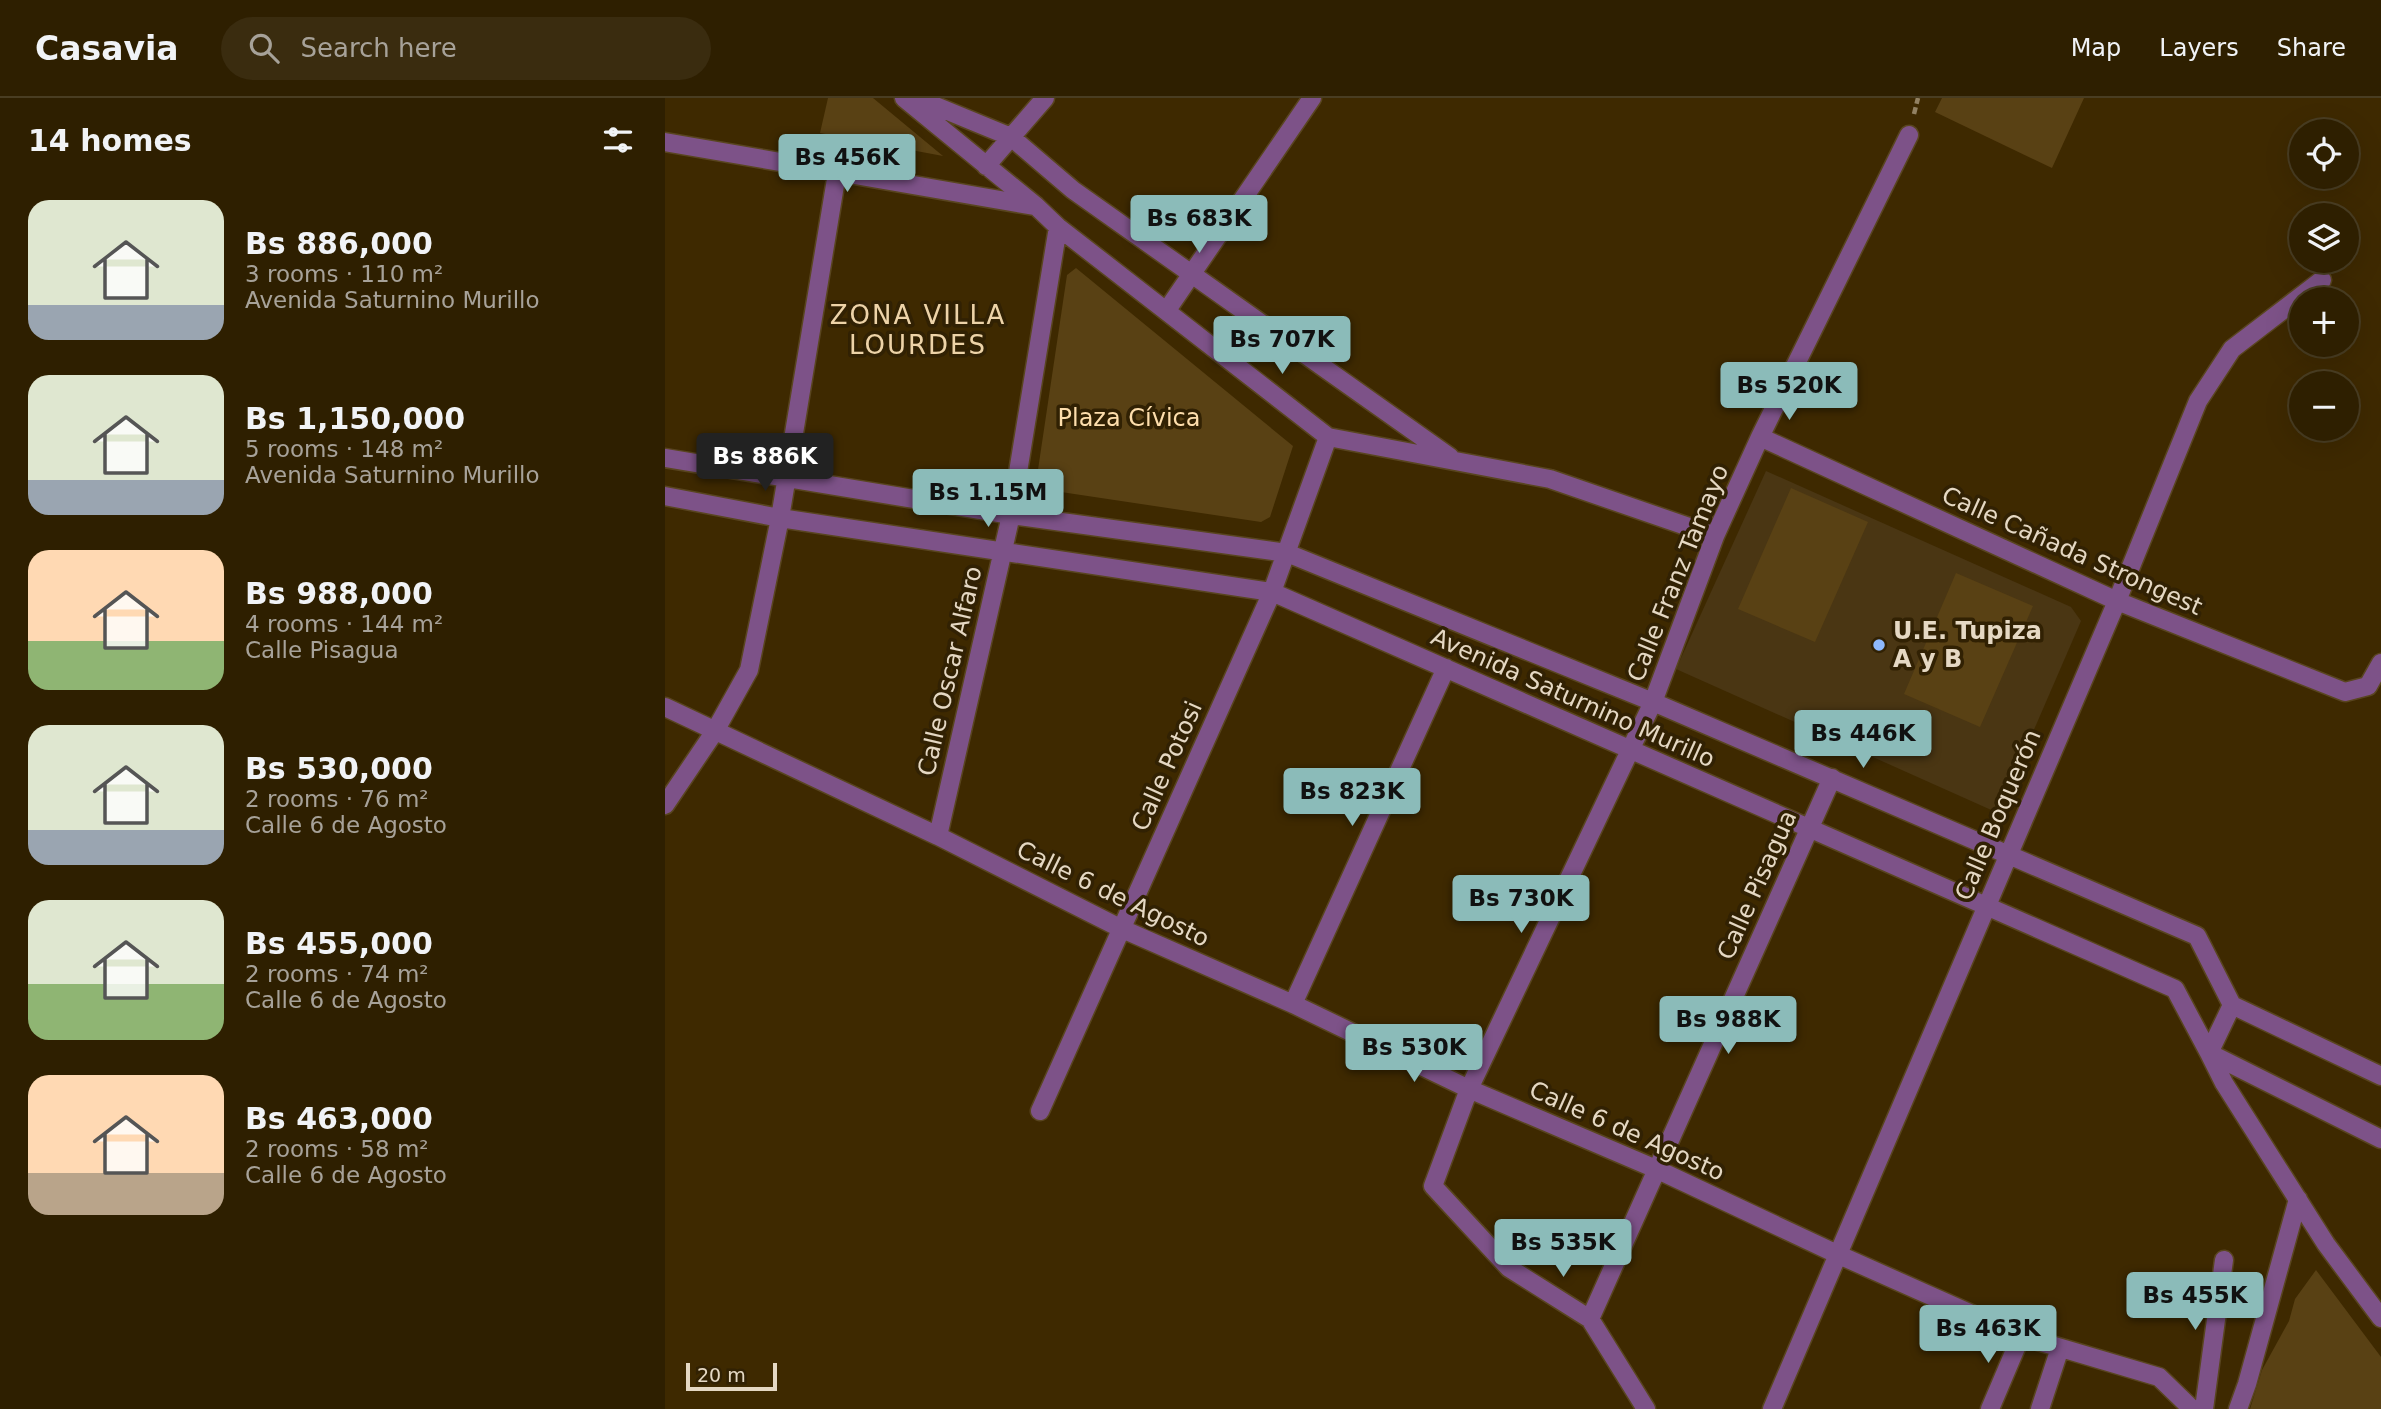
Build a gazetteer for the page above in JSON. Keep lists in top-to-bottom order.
{
  "streets": {
    "street": [
      "Calle Cañada Strongest",
      "Calle Franz Tamayo",
      "Calle Oscar Alfaro",
      "Avenida Saturnino Murillo",
      "Calle Potosi",
      "Calle Boquerón",
      "Calle Pisagua",
      "Calle 6 de Agosto"
    ]
  },
  "crossings": [
    ["Calle Cañada Strongest", "Calle Franz Tamayo"],
    ["Calle Cañada Strongest", "Calle Boquerón"],
    ["Calle Franz Tamayo", "Avenida Saturnino Murillo"],
    ["Calle Franz Tamayo", "Calle Pisagua"],
    ["Calle Franz Tamayo", "Calle 6 de Agosto"],
    ["Calle Oscar Alfaro", "Avenida Saturnino Murillo"],
    ["Calle Oscar Alfaro", "Calle 6 de Agosto"],
    ["Avenida Saturnino Murillo", "Calle Potosi"],
    ["Avenida Saturnino Murillo", "Calle Boquerón"],
    ["Avenida Saturnino Murillo", "Calle Pisagua"],
    ["Calle Potosi", "Calle 6 de Agosto"],
    ["Calle Boquerón", "Calle 6 de Agosto"],
    ["Calle Pisagua", "Calle 6 de Agosto"]
  ],
  "districts": ["ZONA VILLA LOURDES"],
  "parks": ["Plaza Cívica"],
  "places": ["U.E. Tupiza A y B"],
  "scale_bar": "20 m",
  "page": {
    "header": "Casavia",
    "search": "Search here",
    "nav": ["Map", "Layers", "Share"],
    "heading": "14 homes",
    "map_buttons": ["+", "−"],
    "price": [
      "Bs 456K",
      "Bs 683K",
      "Bs 707K",
      "Bs 520K",
      "Bs 886K",
      "Bs 1.15M",
      "Bs 446K",
      "Bs 823K",
      "Bs 730K",
      "Bs 988K",
      "Bs 530K",
      "Bs 535K",
      "Bs 455K",
      "Bs 463K"
    ],
    "list": [
      {
        "name": "Bs 886,000",
        "note": "3 rooms · 110 m² · Avenida Saturnino Murillo"
      },
      {
        "name": "Bs 1,150,000",
        "note": "5 rooms · 148 m² · Avenida Saturnino Murillo"
      },
      {
        "name": "Bs 988,000",
        "note": "4 rooms · 144 m² · Calle Pisagua"
      },
      {
        "name": "Bs 530,000",
        "note": "2 rooms · 76 m² · Calle 6 de Agosto"
      },
      {
        "name": "Bs 455,000",
        "note": "2 rooms · 74 m² · Calle 6 de Agosto"
      },
      {
        "name": "Bs 463,000",
        "note": "2 rooms · 58 m² · Calle 6 de Agosto"
      }
    ],
    "scale": "20 m"
  }
}
